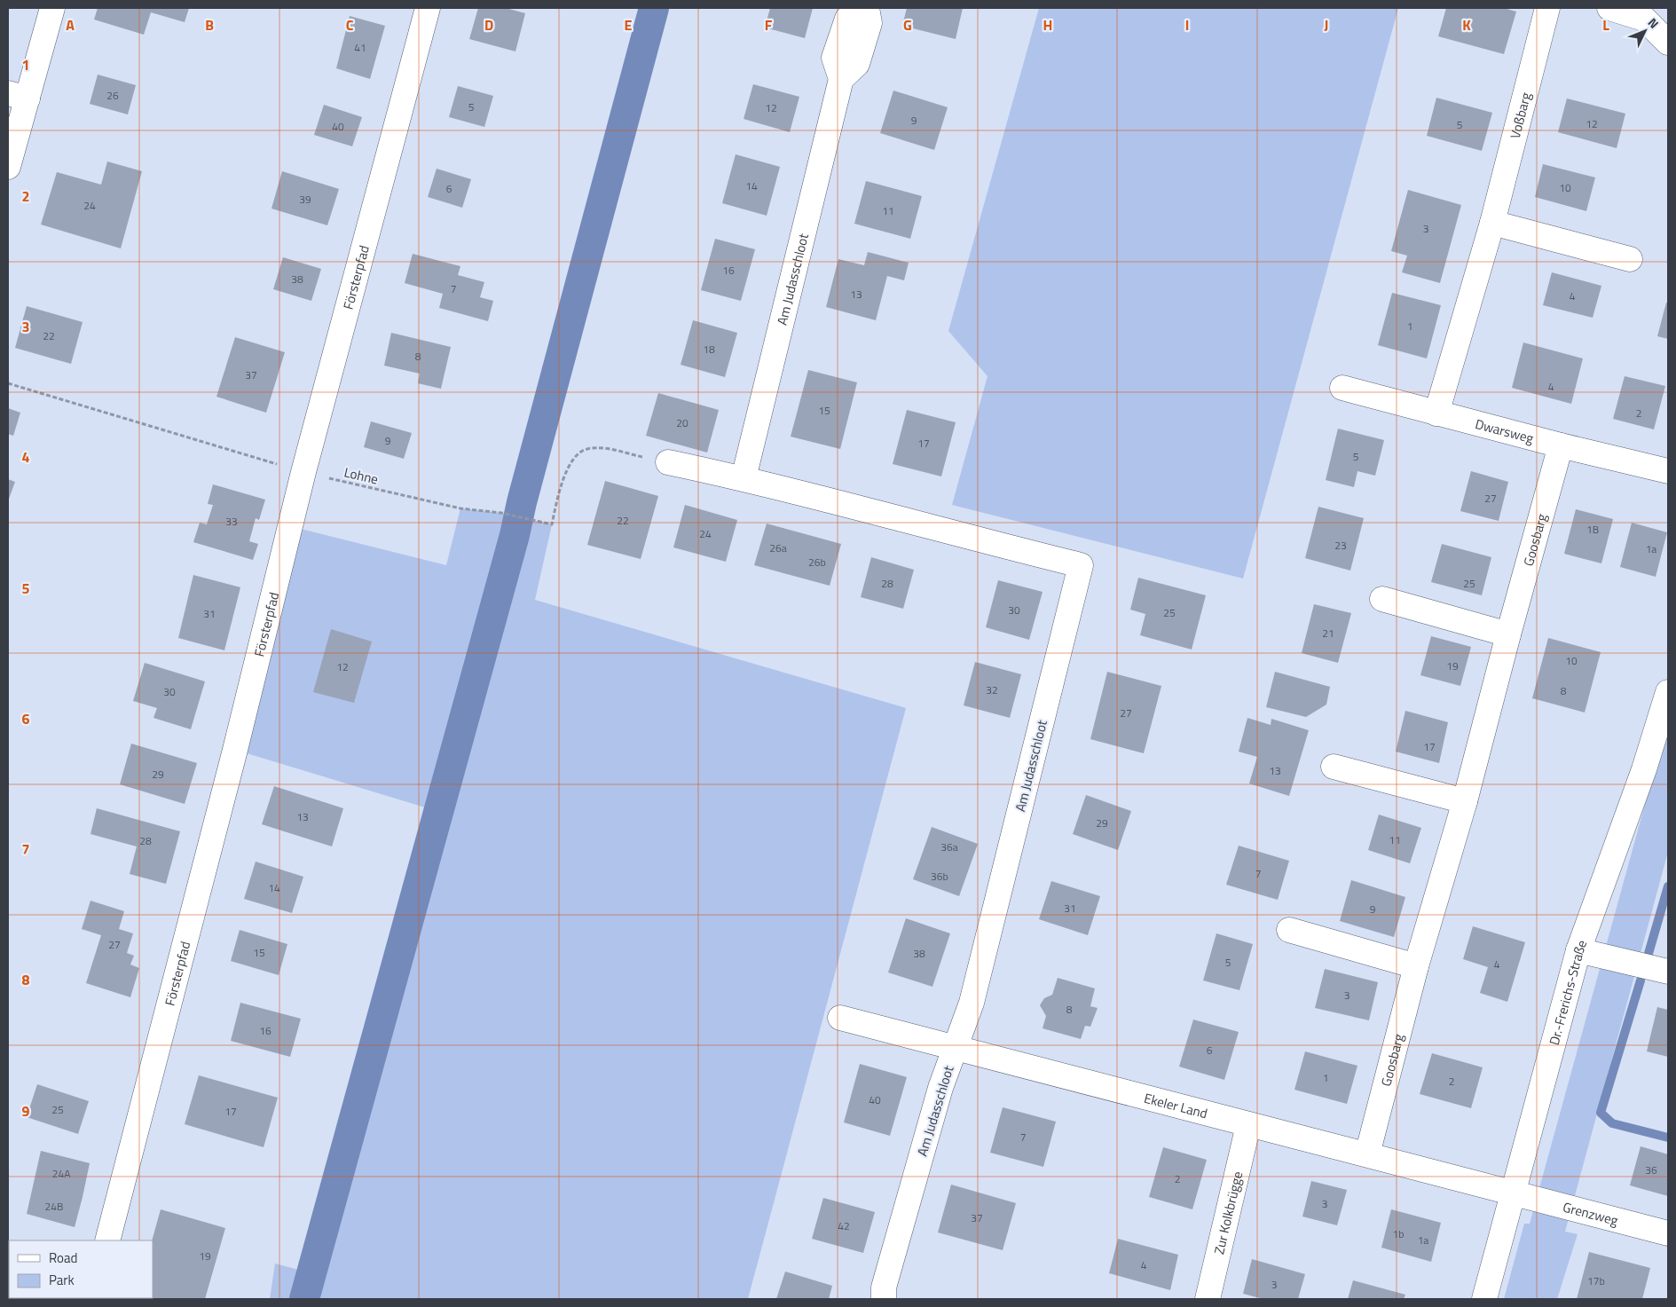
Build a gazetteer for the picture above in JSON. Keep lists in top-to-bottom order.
{
  "streets": {
    "street": [
      "Voßbarg",
      "Försterpfad",
      "Am Judasschloot",
      "Dwarsweg",
      "Goosbarg",
      "Dr.-Frerichs-Straße",
      "Ekeler Land",
      "Zur Kolkbrügge",
      "Grenzweg"
    ],
    "path": ["Lohne"]
  },
  "crossings": [
    ["Voßbarg", "Dwarsweg"],
    ["Försterpfad", "Lohne"],
    ["Am Judasschloot", "Lohne"],
    ["Am Judasschloot", "Ekeler Land"],
    ["Dwarsweg", "Goosbarg"],
    ["Goosbarg", "Ekeler Land"],
    ["Dr.-Frerichs-Straße", "Ekeler Land"],
    ["Dr.-Frerichs-Straße", "Grenzweg"],
    ["Ekeler Land", "Zur Kolkbrügge"],
    ["Ekeler Land", "Grenzweg"]
  ],
  "house_numbers": [
    "41",
    "26",
    "5",
    "12",
    "9",
    "12",
    "5",
    "40",
    "14",
    "10",
    "6",
    "39",
    "24",
    "11",
    "3",
    "16",
    "38",
    "7",
    "13",
    "4",
    "1",
    "22",
    "18",
    "8",
    "37",
    "4",
    "15",
    "2",
    "20",
    "9",
    "17",
    "5",
    "27",
    "22",
    "33",
    "1B",
    "24",
    "23",
    "26a",
    "1a",
    "26b",
    "28",
    "25",
    "30",
    "25",
    "31",
    "21",
    "10",
    "19",
    "12",
    "32",
    "8",
    "30",
    "27",
    "17",
    "13",
    "29",
    "13",
    "29",
    "11",
    "28",
    "36a",
    "7",
    "36b",
    "14",
    "31",
    "9",
    "27",
    "15",
    "38",
    "5",
    "4",
    "3",
    "8",
    "16",
    "6",
    "1",
    "2",
    "40",
    "25",
    "17",
    "7",
    "36",
    "24A",
    "2",
    "3",
    "24B",
    "37",
    "42",
    "1b",
    "1a",
    "19",
    "4",
    "17b",
    "3"
  ],
  "legend": ["Road", "Park"],
  "north": "top right",
  "grid": {
    "columns": [
      "A",
      "B",
      "C",
      "D",
      "E",
      "F",
      "G",
      "H",
      "I",
      "J",
      "K",
      "L"
    ],
    "rows": [
      "1",
      "2",
      "3",
      "4",
      "5",
      "6",
      "7",
      "8",
      "9"
    ]
  }
}
